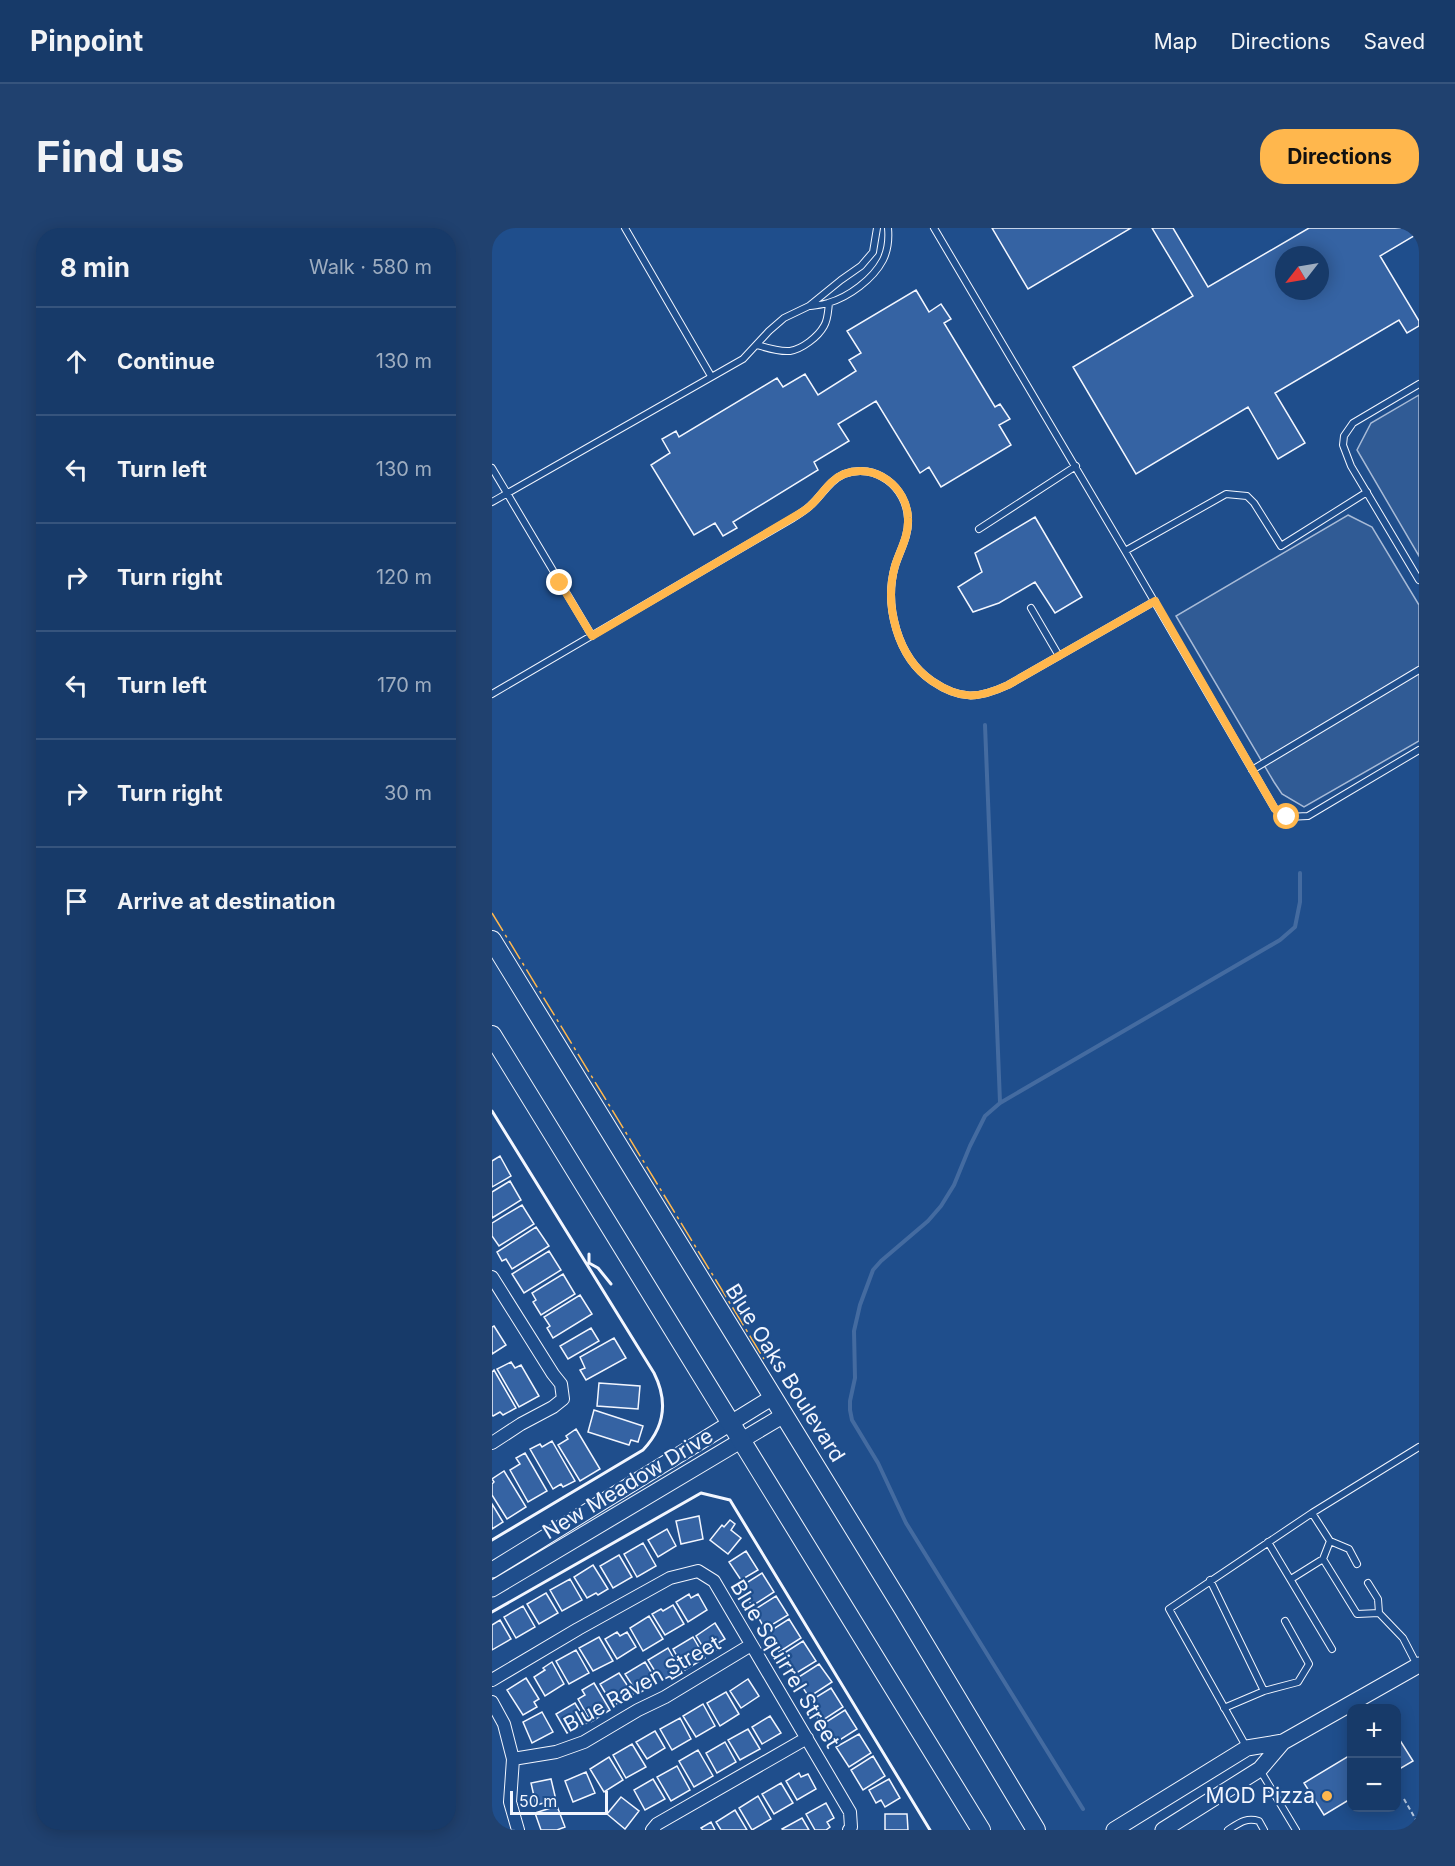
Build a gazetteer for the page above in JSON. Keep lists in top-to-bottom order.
{
  "streets": {
    "main road": ["Blue Oaks Boulevard"],
    "street": ["New Meadow Drive", "Blue Squirrel Street", "Blue Raven Street"]
  },
  "crossings": [
    ["Blue Oaks Boulevard", "New Meadow Drive"],
    ["Blue Squirrel Street", "Blue Raven Street"]
  ],
  "places": ["MOD Pizza"],
  "scale_bar": "50 m",
  "north": "bottom left",
  "page": {
    "header": "Pinpoint",
    "nav": ["Map", "Directions", "Saved"],
    "buttons": "Directions",
    "title": "Find us",
    "heading": ["8 min", "Walk · 580 m"],
    "list": [
      ["Continue", "130 m"],
      ["Turn left", "130 m"],
      ["Turn right", "120 m"],
      ["Turn left", "170 m"],
      ["Turn right", "30 m"],
      "Arrive at destination"
    ],
    "map_buttons": ["+", "−"],
    "scale": "50 m"
  }
}
